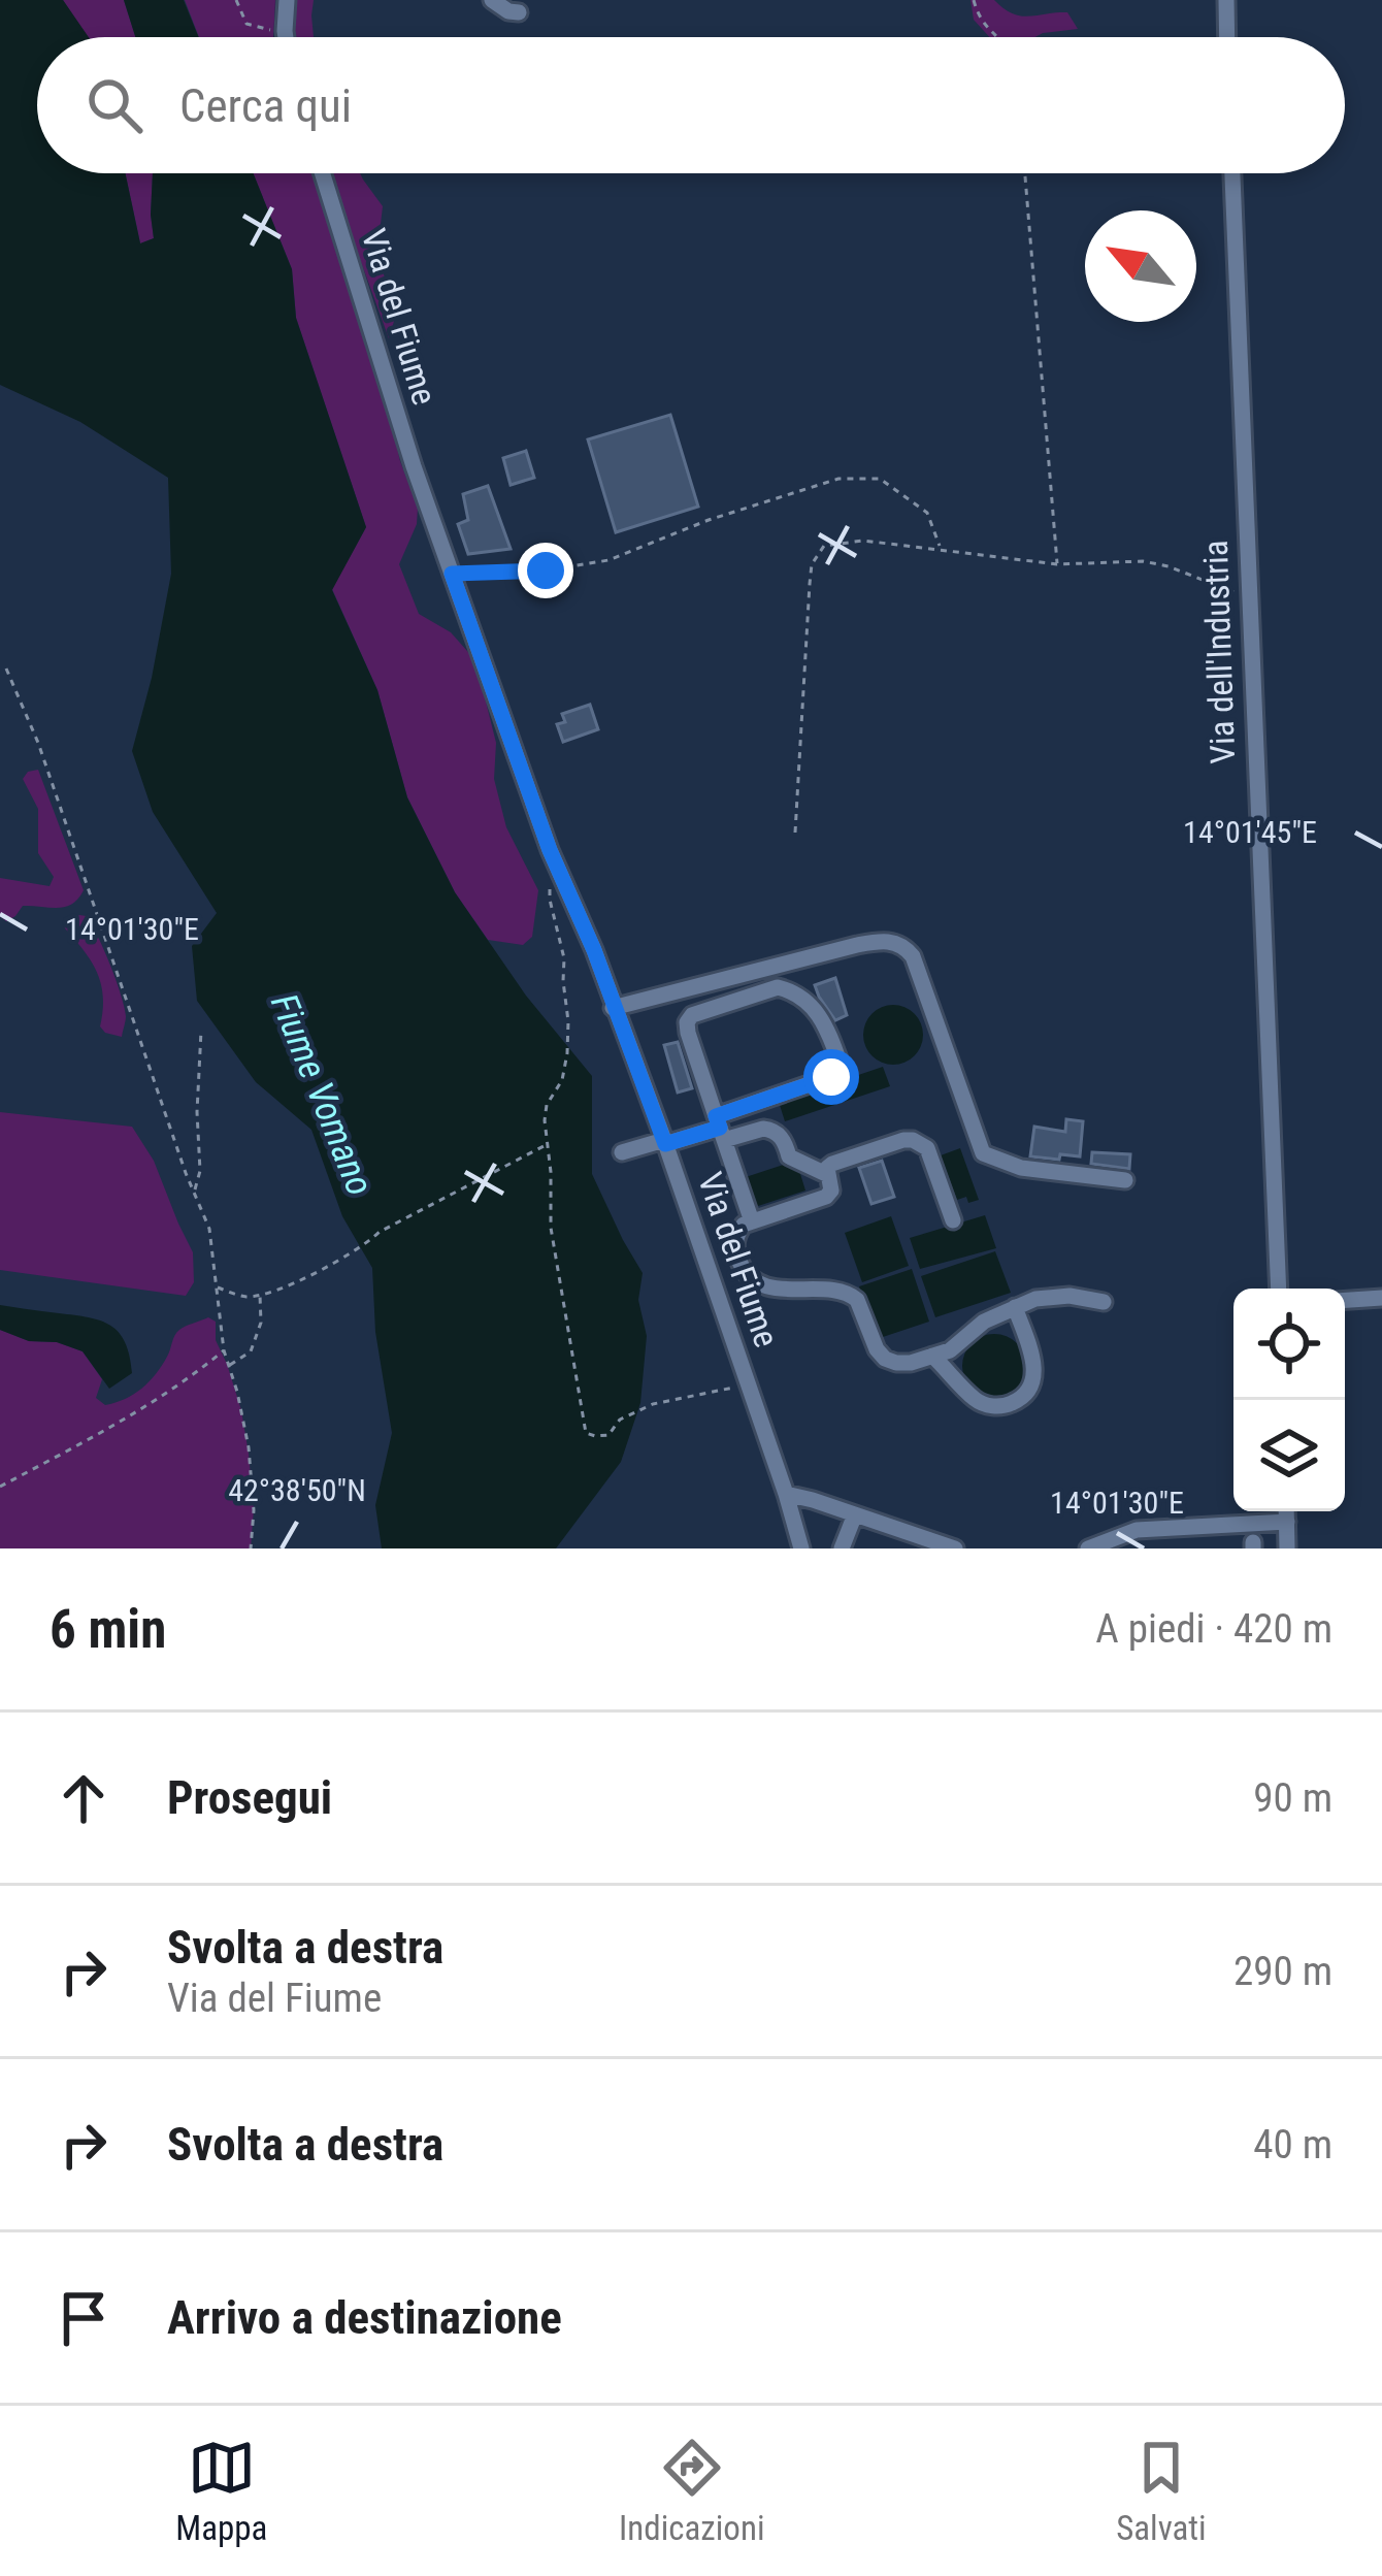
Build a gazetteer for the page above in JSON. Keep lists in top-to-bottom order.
{
  "streets": {
    "street": ["Via del Fiume", "Via dell'Industria"]
  },
  "water": ["Fiume Vomano"],
  "north": "top left",
  "page": {
    "search": "Cerca qui",
    "heading": ["6 min", "A piedi · 420 m"],
    "list": [
      ["Prosegui", "90 m"],
      ["Svolta a destra", "Via del Fiume", "290 m"],
      ["Svolta a destra", "40 m"],
      "Arrivo a destinazione"
    ],
    "nav": ["Mappa", "Indicazioni", "Salvati"]
  },
  "coordinates": ["14°01'45\"E", "14°01'30\"E", "42°38'50\"N"]
}
